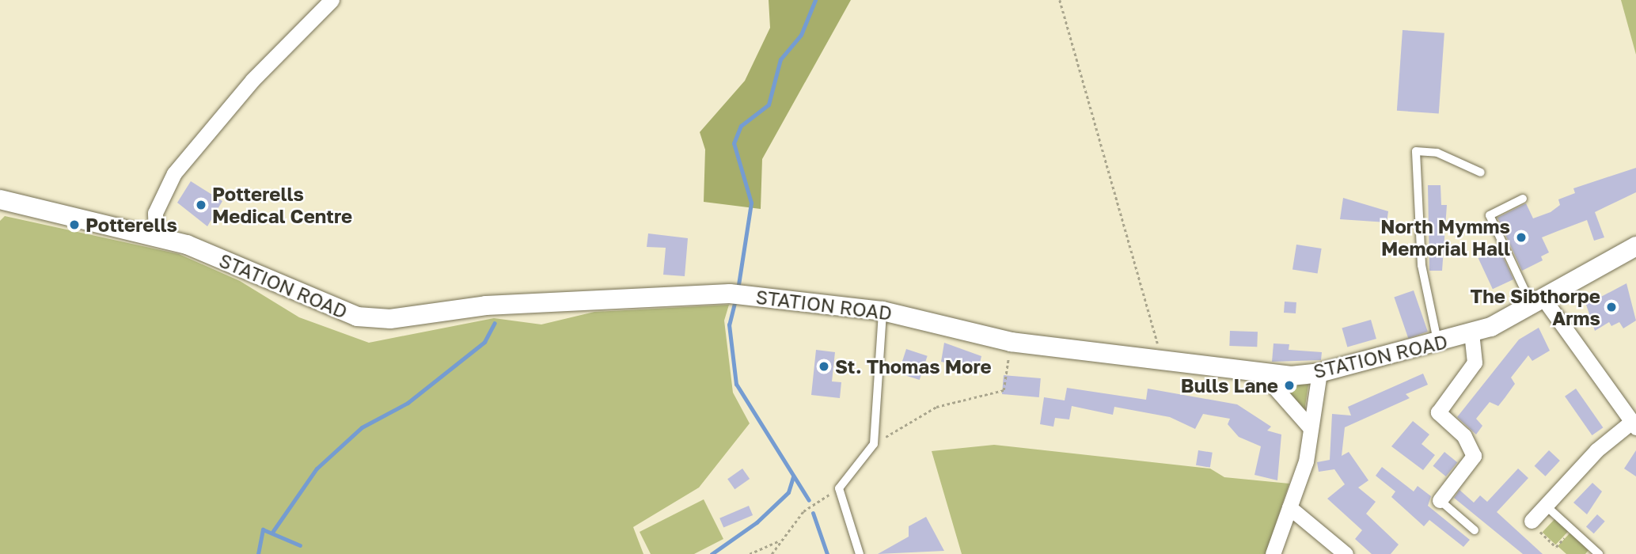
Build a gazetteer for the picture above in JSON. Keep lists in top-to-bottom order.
{
  "streets": {
    "street": ["STATION ROAD"]
  },
  "places": [
    "Potterells Medical Centre",
    "Potterells",
    "North Mymms Memorial Hall",
    "The Sibthorpe Arms",
    "St. Thomas More",
    "Bulls Lane"
  ]
}
